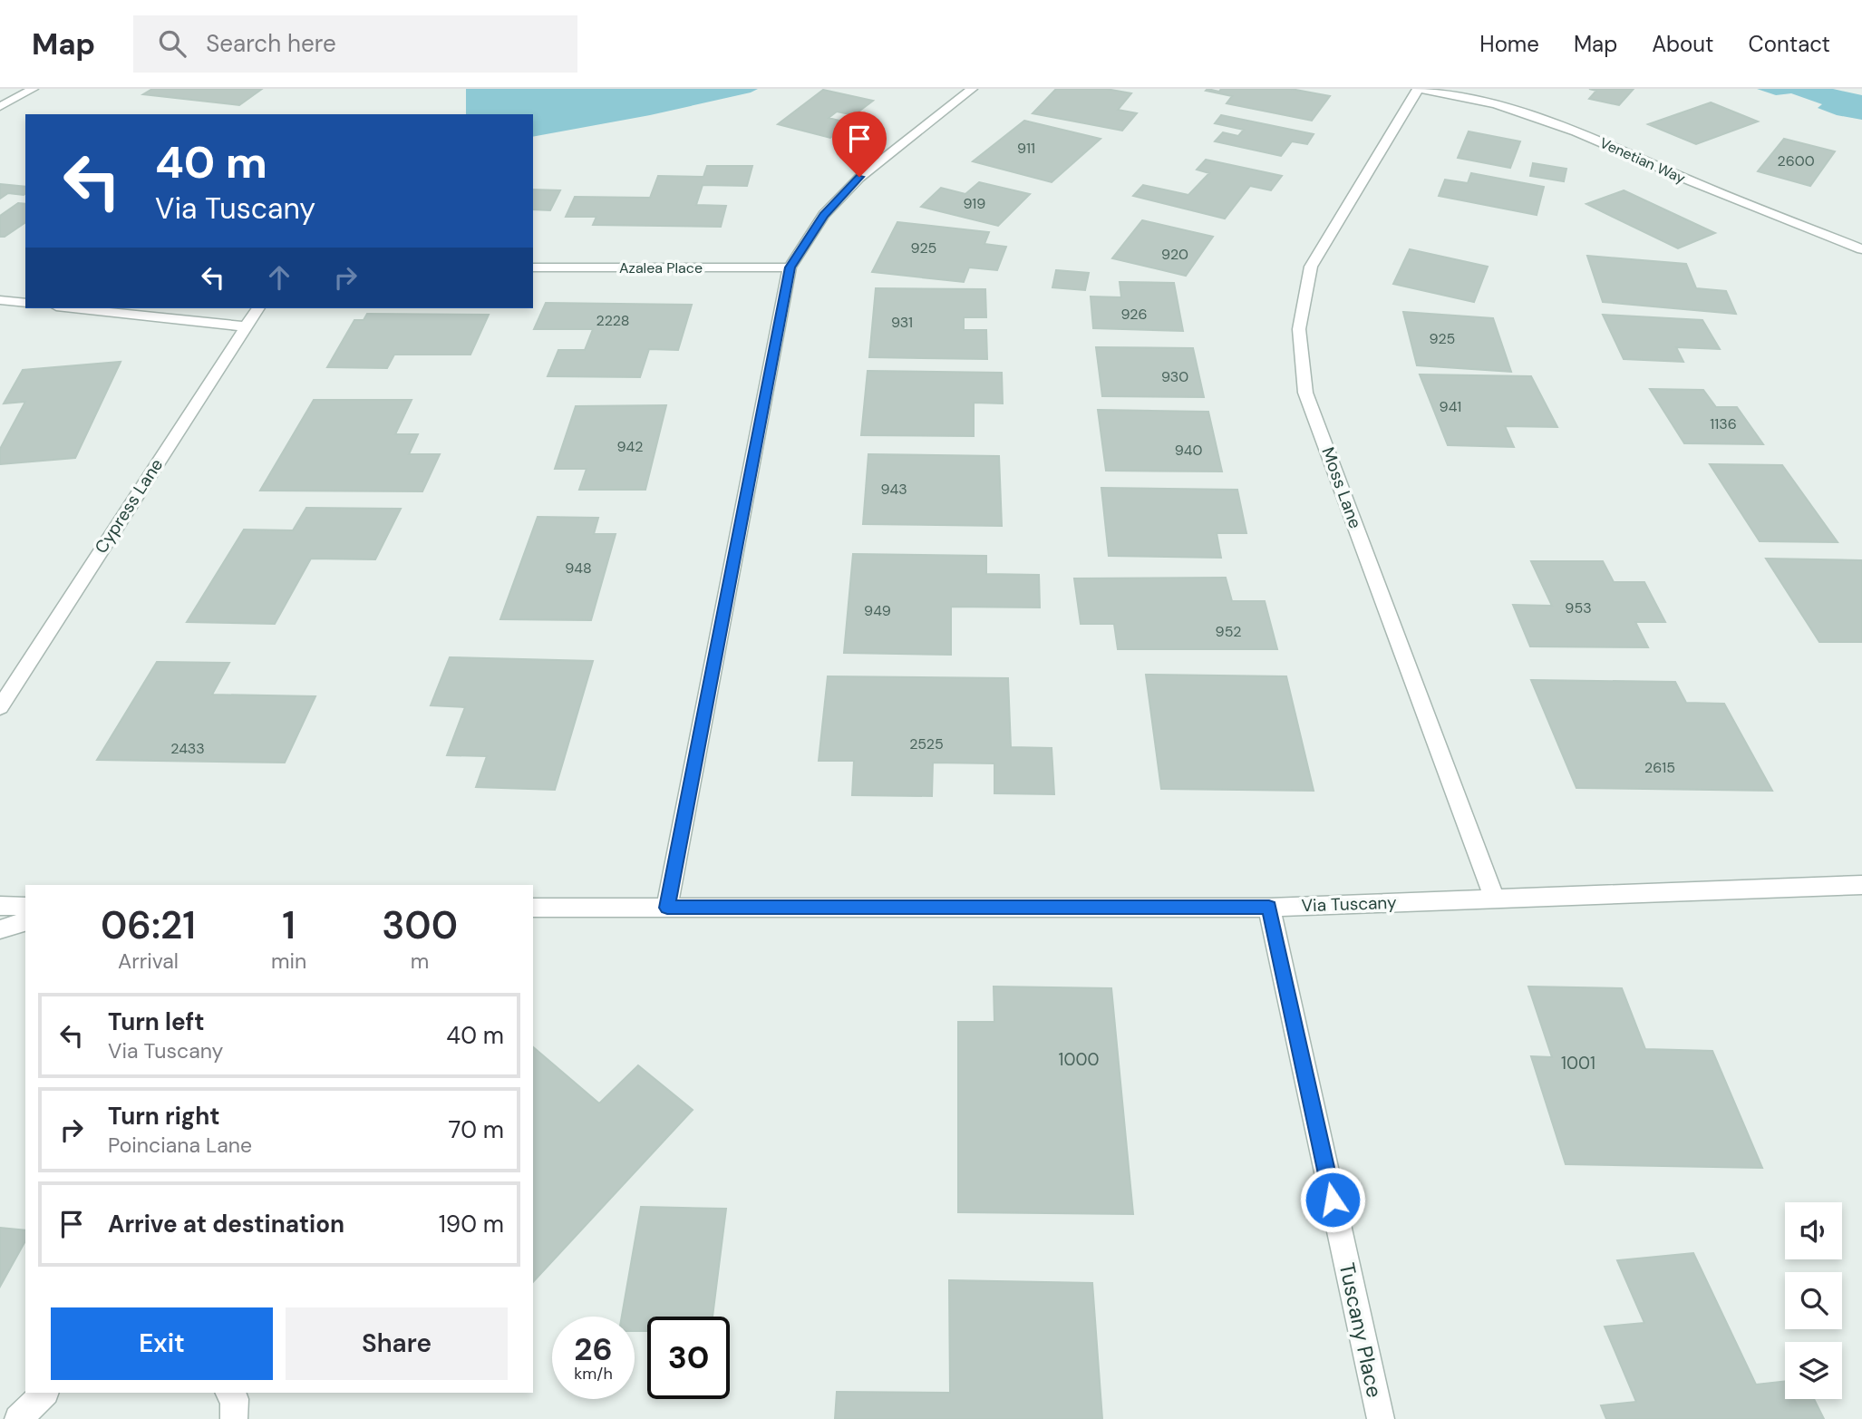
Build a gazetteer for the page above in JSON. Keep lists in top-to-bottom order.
{
  "streets": {
    "street": [
      "Venetian Way",
      "Azalea Place",
      "Moss Lane",
      "Cypress Lane",
      "Via Tuscany",
      "Tuscany Place"
    ]
  },
  "crossings": [
    ["Venetian Way", "Moss Lane"],
    ["Moss Lane", "Via Tuscany"],
    ["Via Tuscany", "Tuscany Place"]
  ],
  "house_numbers": [
    "911",
    "2600",
    "919",
    "925",
    "920",
    "926",
    "2228",
    "931",
    "925",
    "930",
    "941",
    "1136",
    "942",
    "940",
    "943",
    "948",
    "953",
    "949",
    "952",
    "2525",
    "2433",
    "2615",
    "1000",
    "1001"
  ],
  "page": {
    "header": "Map",
    "search": "Search here",
    "nav": [
      "Home",
      "Map",
      "About",
      "Contact"
    ],
    "turn": ["40 m", "Via Tuscany"],
    "eta": [
      "06:21",
      "Arrival",
      "1",
      "min",
      "300",
      "m"
    ],
    "list": [
      {
        "name": "Turn left",
        "note": "Via Tuscany",
        "value": "40 m"
      },
      {
        "name": "Turn right",
        "note": "Poinciana Lane",
        "value": "70 m"
      },
      {
        "name": "Arrive at destination",
        "value": "190 m"
      }
    ],
    "buttons": ["Exit", "Share"],
    "speed": "26 km/h",
    "limit": "30"
  }
}
